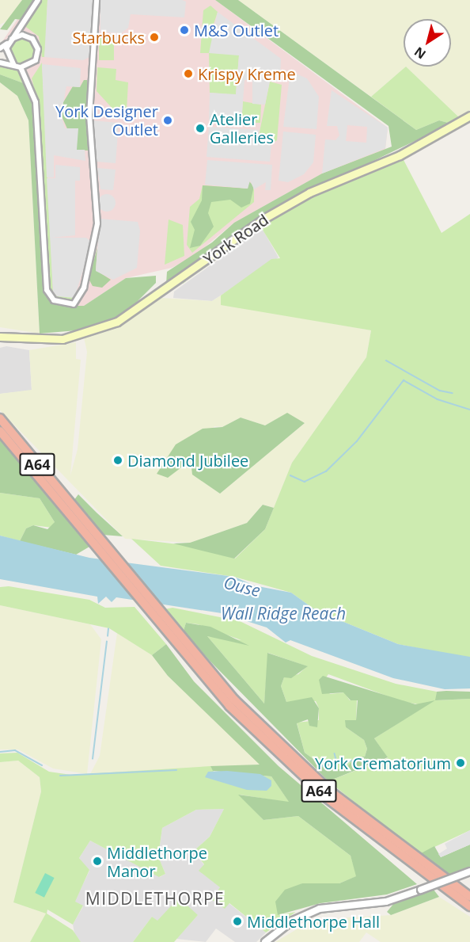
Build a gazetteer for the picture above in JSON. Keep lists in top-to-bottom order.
{
  "streets": {
    "highway": ["A64"],
    "main road": ["York Road"]
  },
  "districts": ["MIDDLETHORPE"],
  "water": ["Ouse", "Wall Ridge Reach"],
  "places": [
    "M&S Outlet",
    "Starbucks",
    "Krispy Kreme",
    "York Designer Outlet",
    "Atelier Galleries",
    "Diamond Jubilee",
    "York Crematorium",
    "Middlethorpe Manor",
    "Middlethorpe Hall"
  ],
  "north": "bottom left"
}
